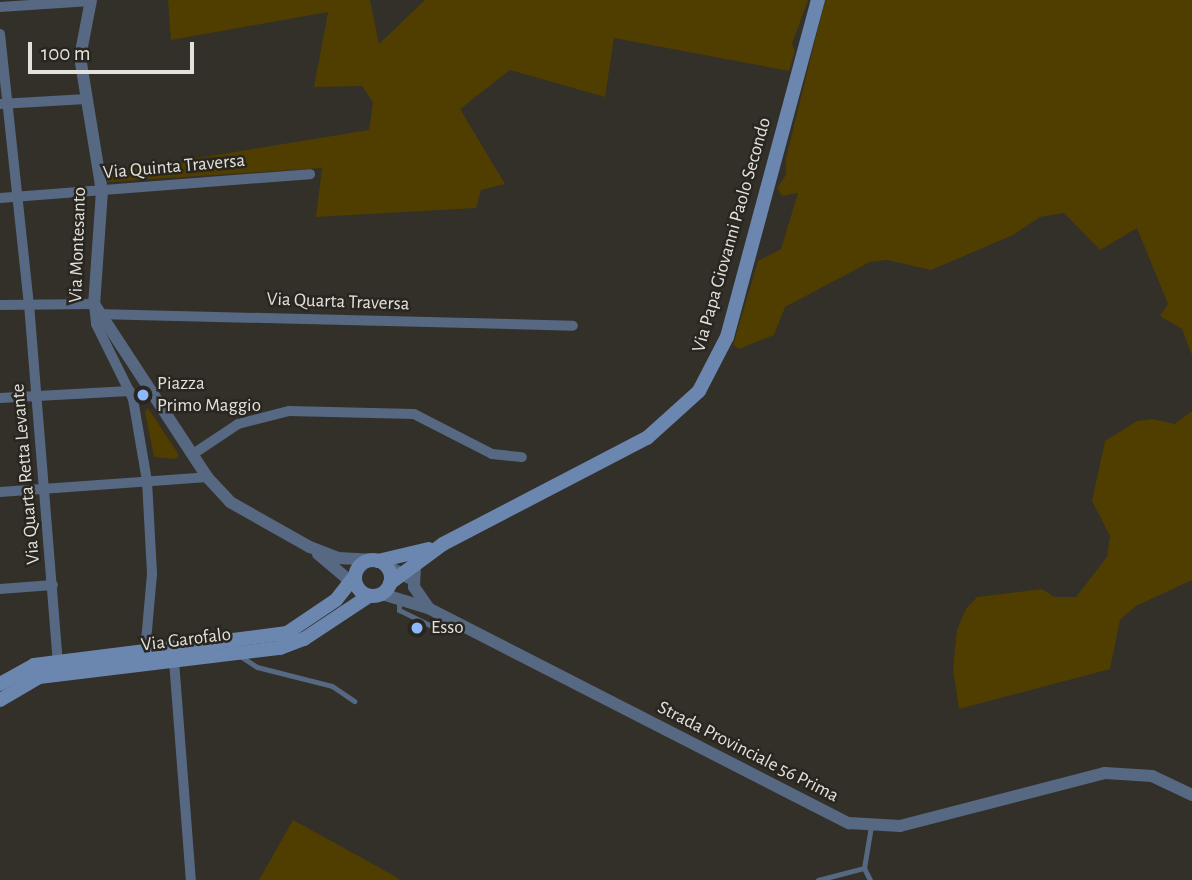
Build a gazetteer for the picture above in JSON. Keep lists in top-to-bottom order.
{
  "streets": {
    "main road": ["Via Papa Giovanni Paolo Secondo", "Via Garofalo"],
    "street": [
      "Via Quinta Traversa",
      "Via Montesanto",
      "Via Quarta Traversa",
      "Via Quarta Retta Levante",
      "Strada Provinciale 56 Prima"
    ]
  },
  "crossings": [
    ["Via Quinta Traversa", "Via Montesanto"],
    ["Via Quinta Traversa", "Via Quarta Retta Levante"],
    ["Via Montesanto", "Via Quarta Traversa"],
    ["Via Montesanto", "Via Garofalo"],
    ["Via Quarta Traversa", "Via Quarta Retta Levante"],
    ["Via Quarta Retta Levante", "Via Garofalo"],
    ["Via Garofalo", "Strada Provinciale 56 Prima"]
  ],
  "places": ["Piazza Primo Maggio", "Esso"],
  "scale_bar": "100 m"
}
